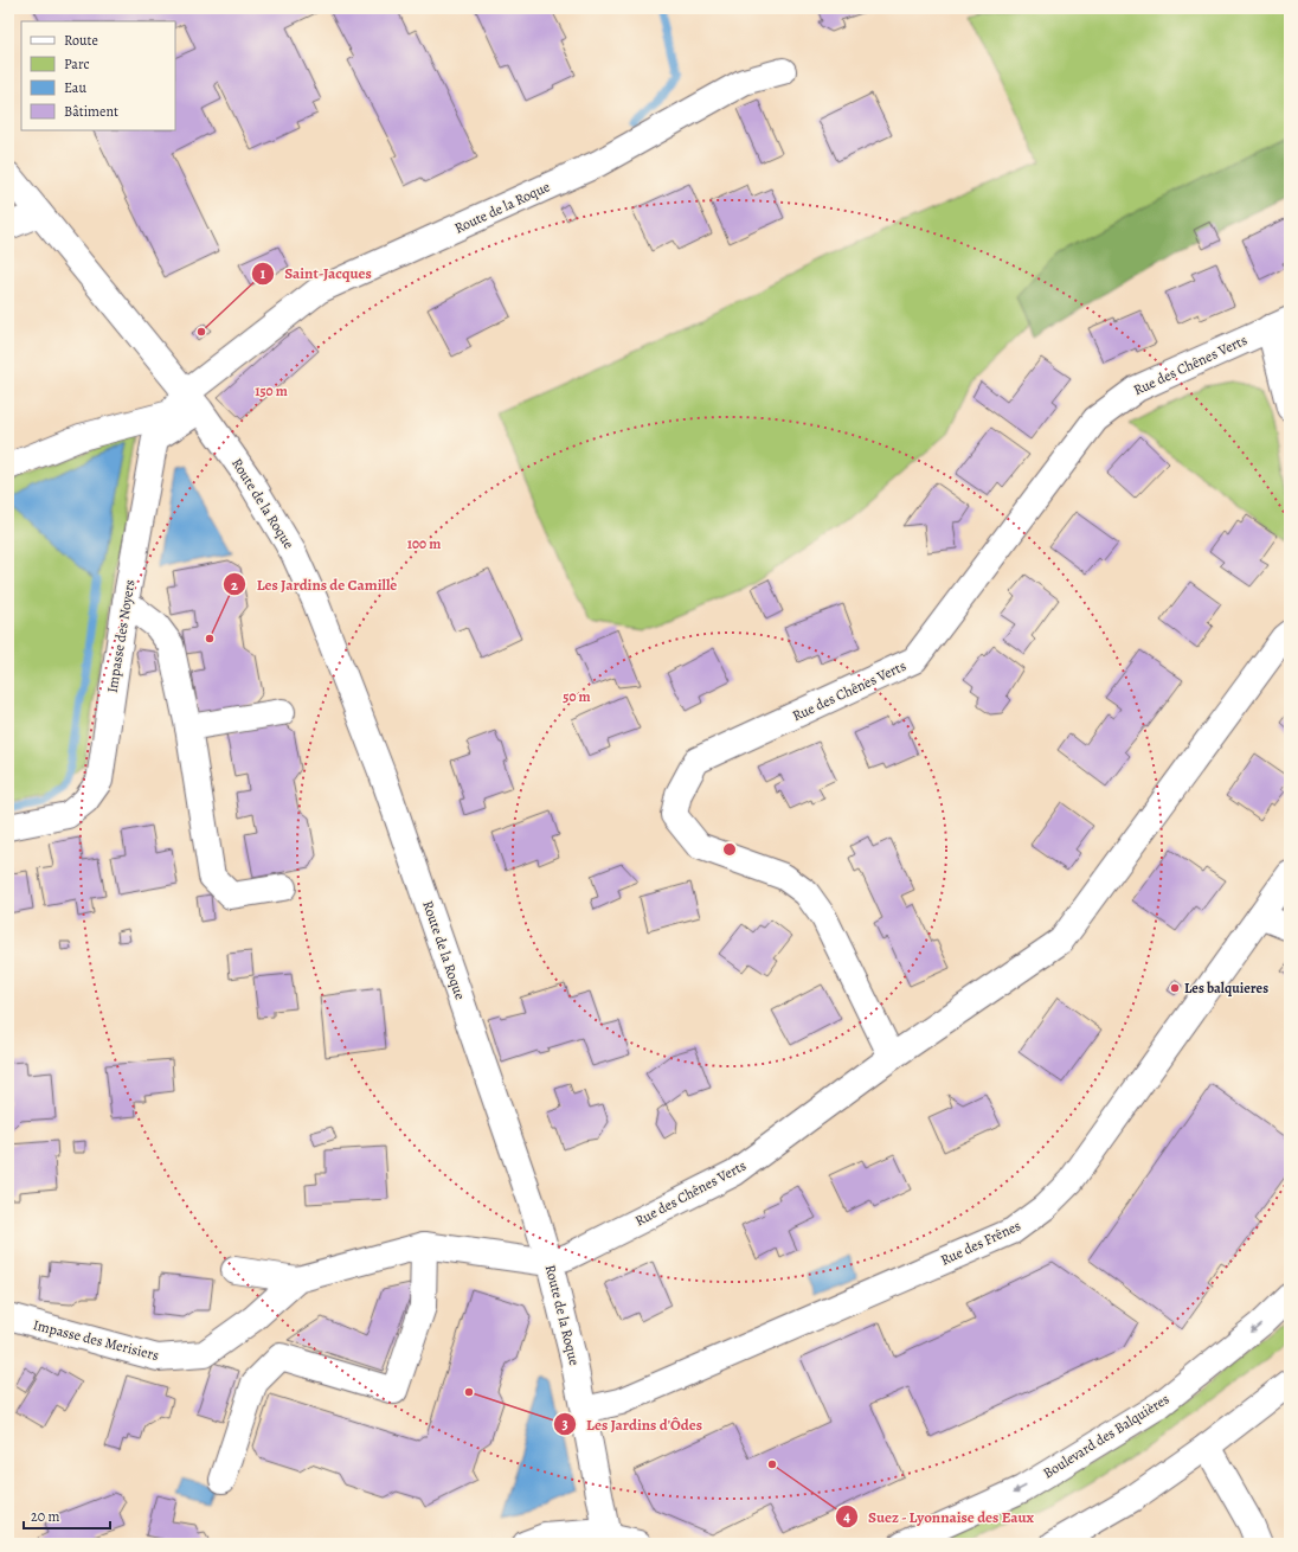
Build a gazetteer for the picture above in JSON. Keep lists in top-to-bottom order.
{
  "streets": {
    "street": [
      "Route de la Roque",
      "Rue des Chênes Verts",
      "Impasse des Noyers",
      "Rue des Frênes",
      "Impasse des Merisiers",
      "Boulevard des Balquières"
    ]
  },
  "crossings": [
    ["Route de la Roque", "Rue des Chênes Verts"],
    ["Route de la Roque", "Impasse des Noyers"],
    ["Route de la Roque", "Rue des Frênes"],
    ["Route de la Roque", "Impasse des Merisiers"],
    ["Rue des Chênes Verts", "Impasse des Merisiers"]
  ],
  "places": [
    "Saint-Jacques",
    "Les Jardins de Camille",
    "Les balquieres",
    "Les Jardins d'Ôdes",
    "Suez - Lyonnaise des Eaux"
  ],
  "legend": [
    "Route",
    "Parc",
    "Eau",
    "Bâtiment"
  ],
  "scale_bar": "20 m",
  "rings": ["150 m", "100 m", "50 m"]
}
